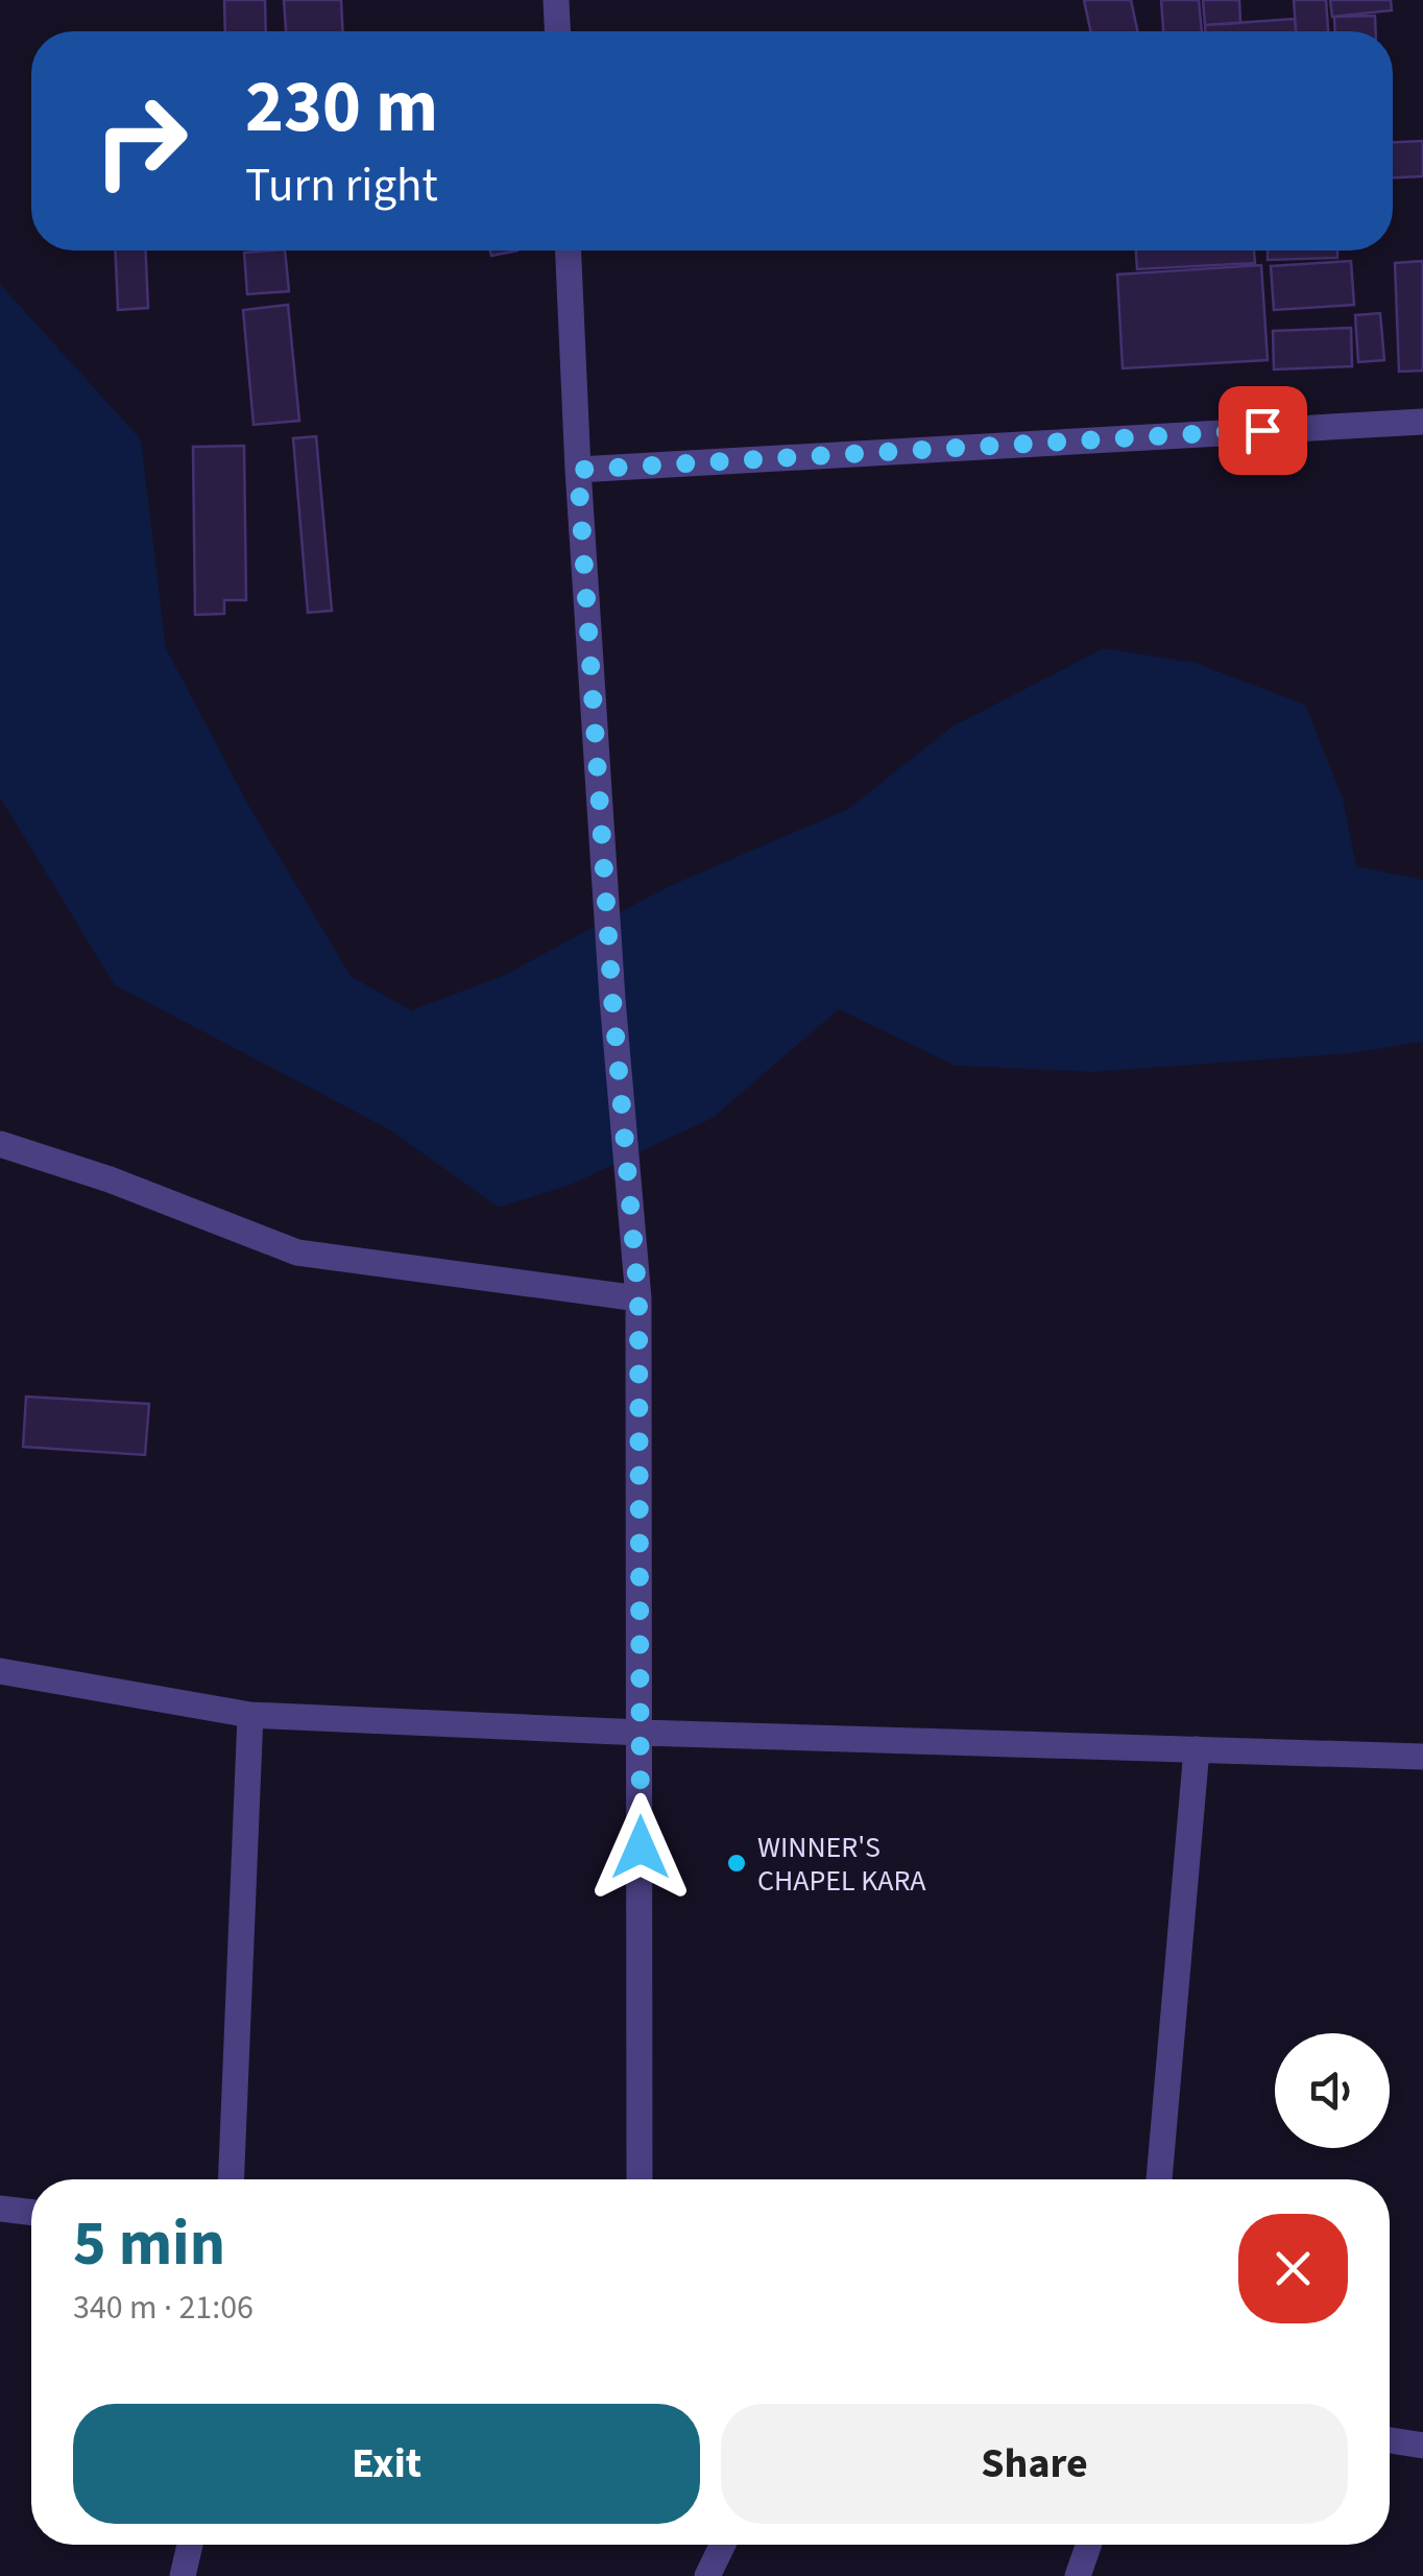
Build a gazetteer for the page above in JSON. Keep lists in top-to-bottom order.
{
  "places": ["WINNER'S CHAPEL KARA"],
  "page": {
    "turn": ["230 m", "Turn right"],
    "heading": ["5 min", "340 m · 21:06"],
    "buttons": ["Exit", "Share"]
  }
}
